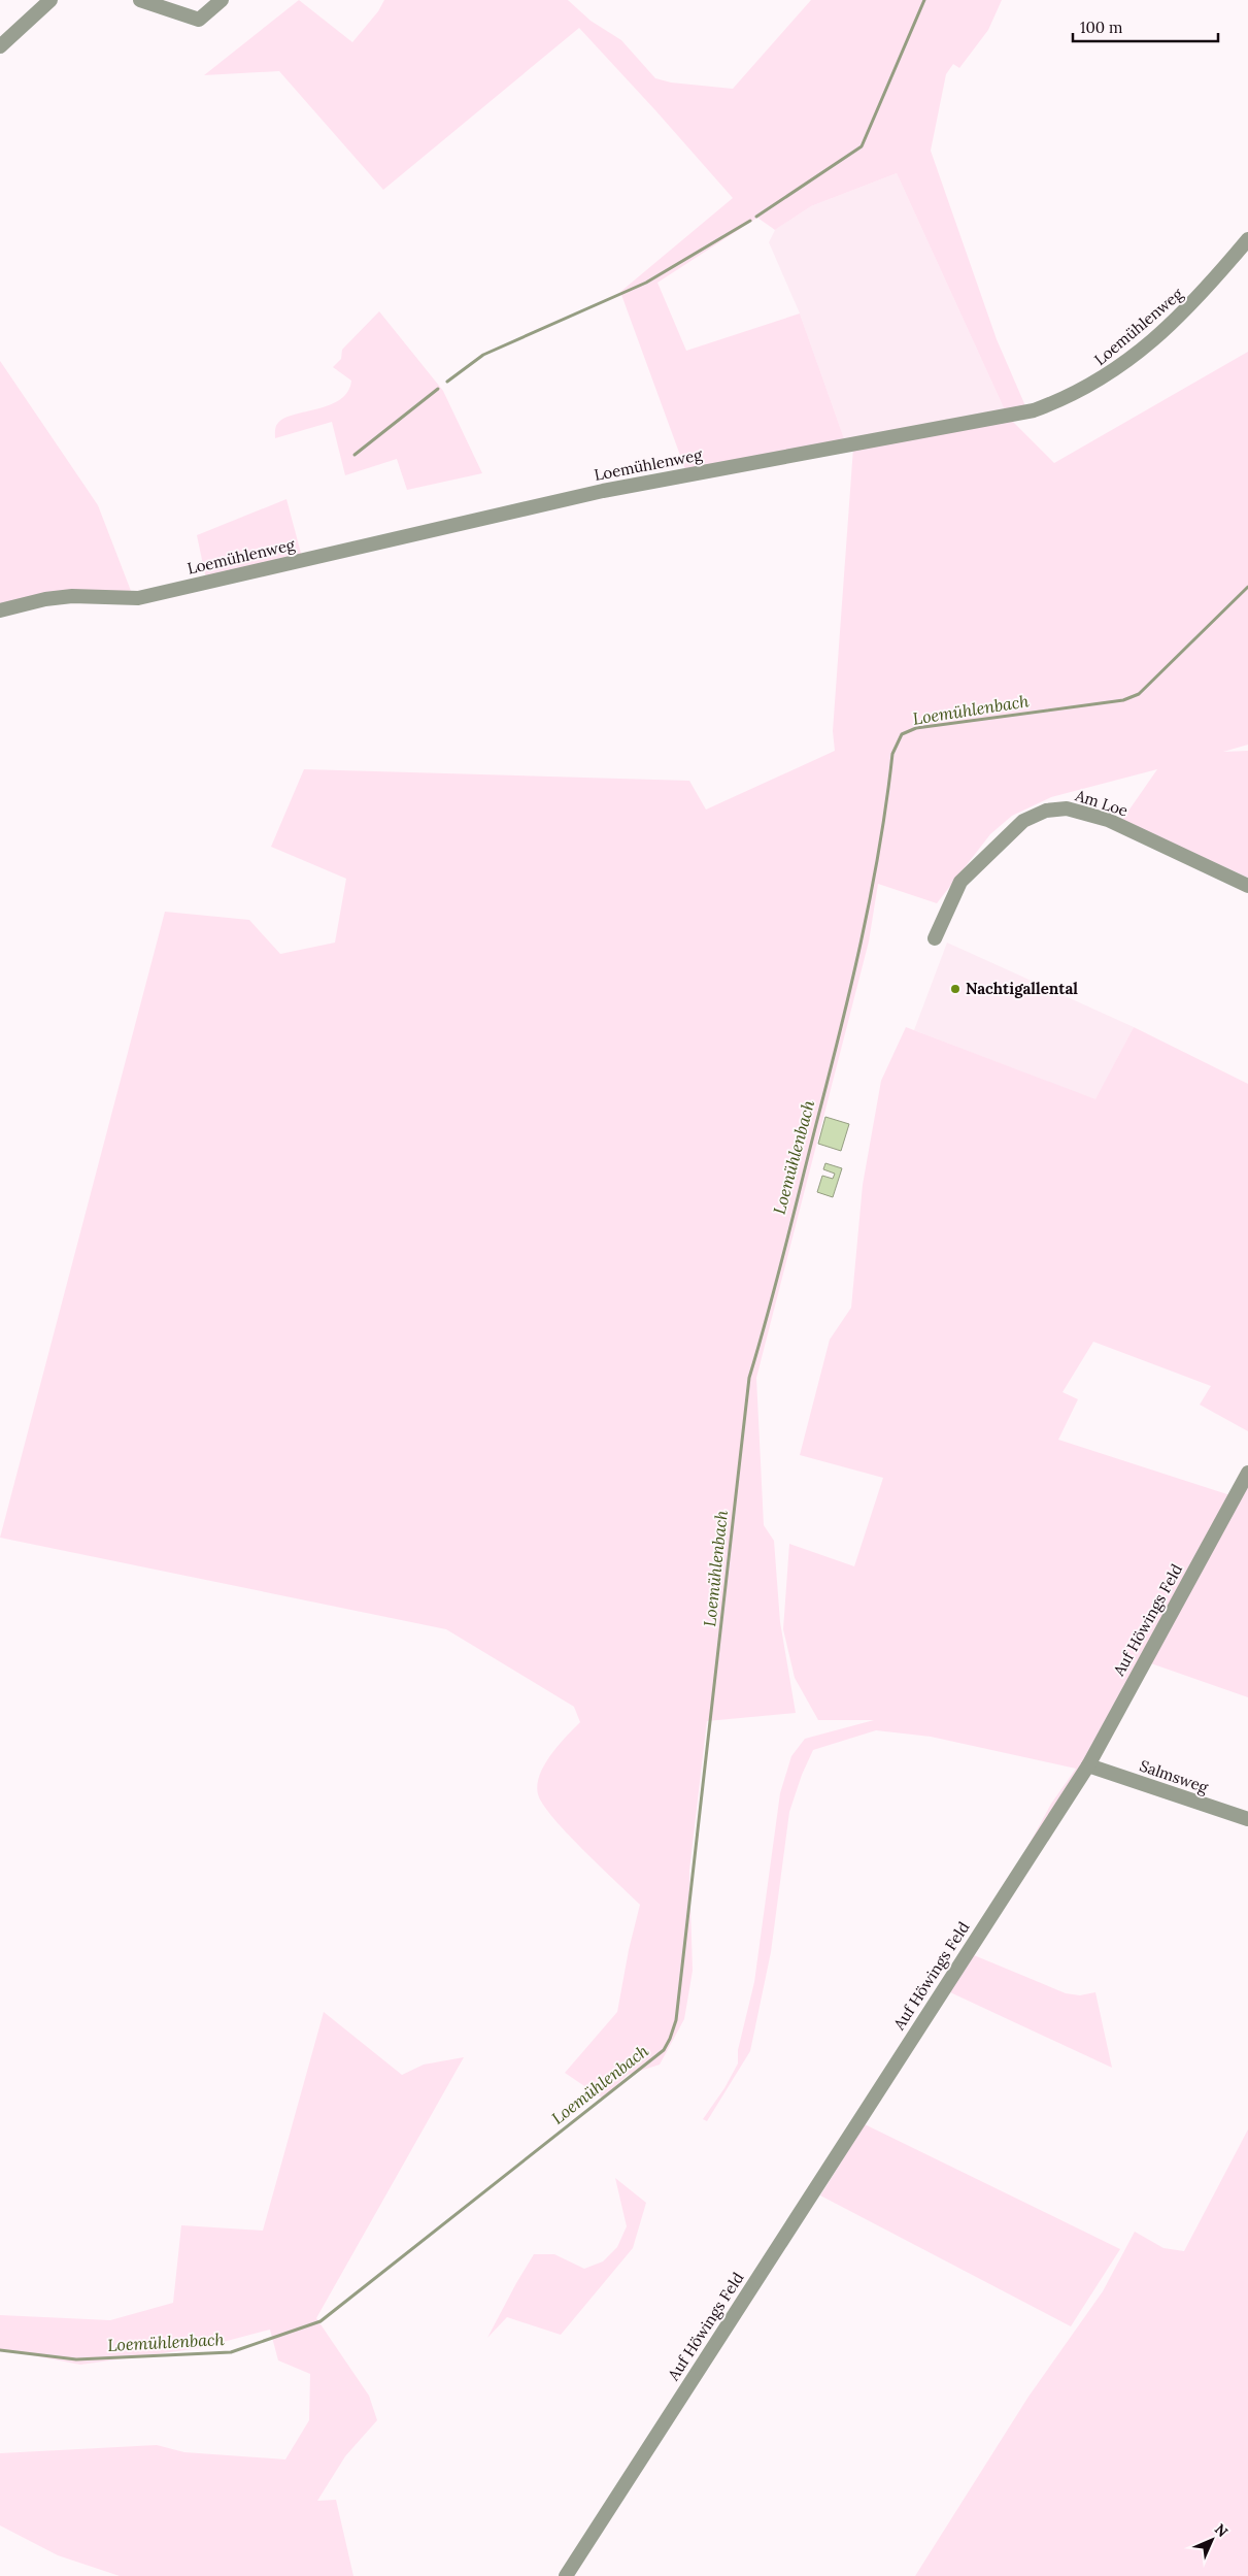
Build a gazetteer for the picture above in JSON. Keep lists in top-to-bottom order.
{
  "streets": {
    "street": [
      "Loemühlenweg",
      "Am Loe",
      "Auf Höwings Feld",
      "Salmsweg"
    ]
  },
  "crossings": [
    ["Auf Höwings Feld", "Salmsweg"]
  ],
  "water": ["Loemühlenbach"],
  "places": ["Nachtigallental"],
  "scale_bar": "100 m",
  "north": "top right"
}
